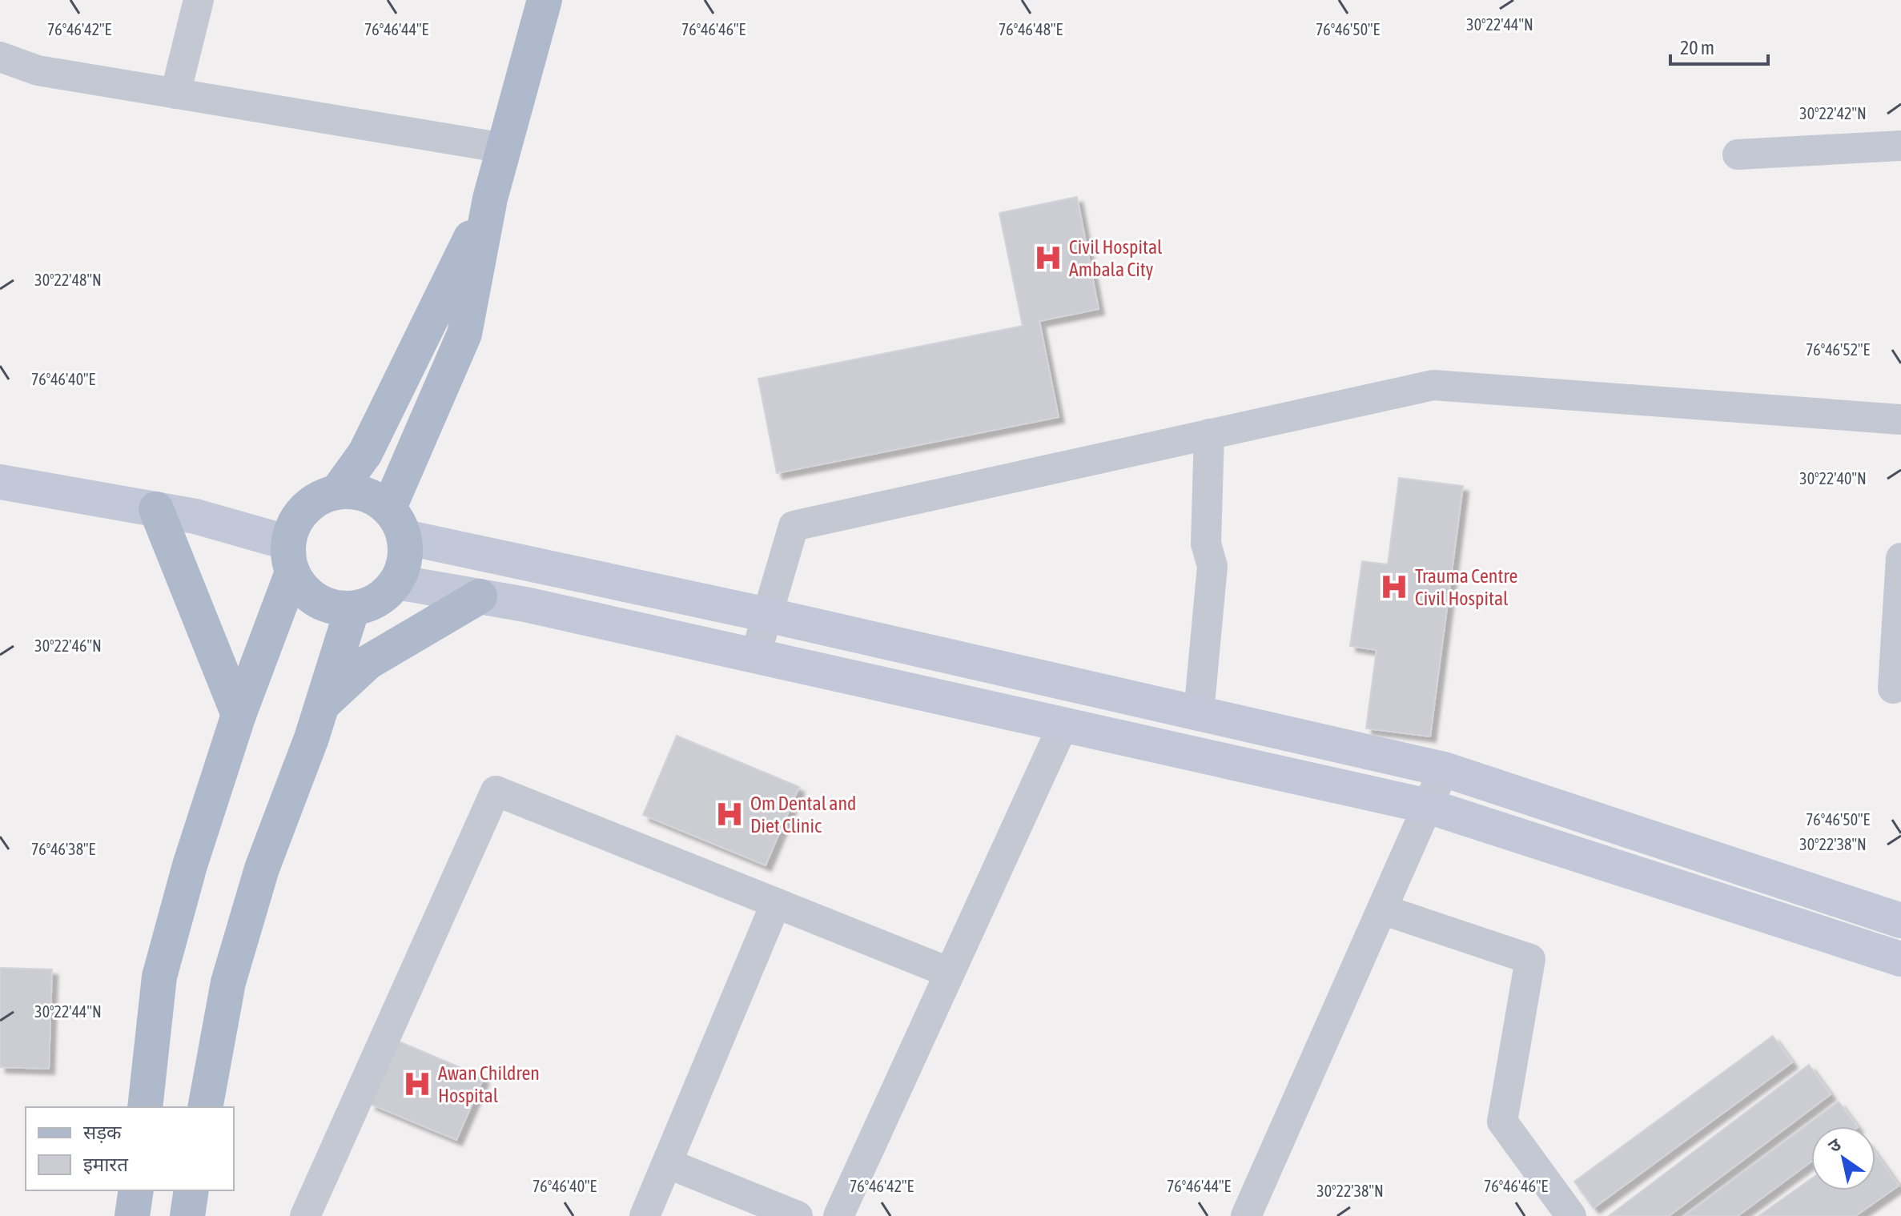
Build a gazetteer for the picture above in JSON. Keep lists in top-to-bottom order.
{
  "places": {
    "hospital": [
      "Civil Hospital Ambala City",
      "Trauma Centre Civil Hospital",
      "Om Dental and Diet Clinic",
      "Awan Children Hospital"
    ]
  },
  "legend": ["सड़क", "इमारत"],
  "scale_bar": "20 m",
  "north": "top left",
  "coordinates": [
    "30°22'44\"N",
    "76°46'42\"E",
    "76°46'44\"E",
    "76°46'46\"E",
    "76°46'48\"E",
    "76°46'50\"E",
    "30°22'42\"N",
    "30°22'48\"N",
    "76°46'52\"E",
    "76°46'40\"E",
    "30°22'40\"N",
    "30°22'46\"N",
    "30°22'38\"N",
    "76°46'38\"E"
  ]
}
